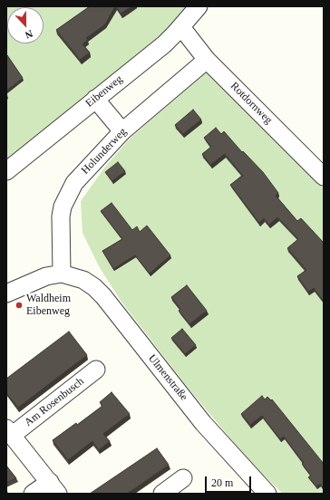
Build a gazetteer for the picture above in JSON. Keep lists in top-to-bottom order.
{
  "streets": {
    "street": [
      "Eibenweg",
      "Rotdornweg",
      "Holunderweg",
      "Ulmenstraße",
      "Am Rosenbusch"
    ]
  },
  "crossings": [
    ["Eibenweg", "Rotdornweg"],
    ["Rotdornweg", "Holunderweg"],
    ["Holunderweg", "Ulmenstraße"]
  ],
  "places": ["Waldheim Eibenweg"],
  "scale_bar": "20 m",
  "north": "bottom"
}
